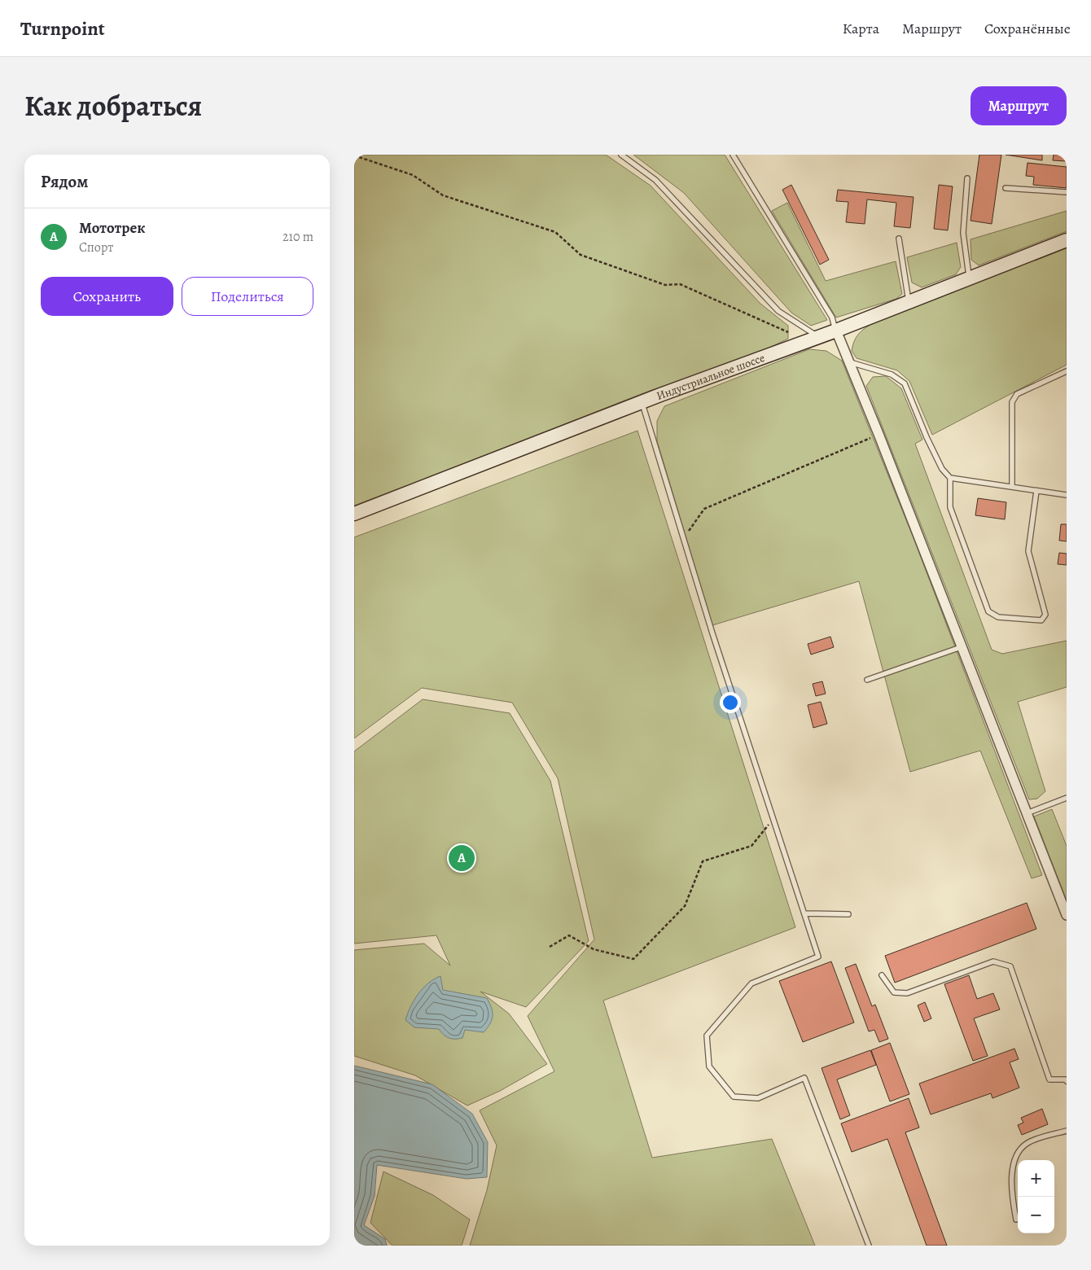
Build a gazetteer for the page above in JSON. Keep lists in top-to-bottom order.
{
  "streets": {
    "main road": ["Индустриальное шоссе"]
  },
  "page": {
    "header": "Turnpoint",
    "nav": ["Карта", "Маршрут", "Сохранённые"],
    "title": "Как добраться",
    "buttons": [
      "Маршрут",
      ["Сохранить", "Поделиться"]
    ],
    "heading": "Рядом",
    "list": [
      {
        "mark": "A",
        "name": "Мототрек",
        "note": "Спорт",
        "value": "210 m"
      }
    ],
    "pins": "A",
    "map_buttons": ["+", "−"]
  }
}
